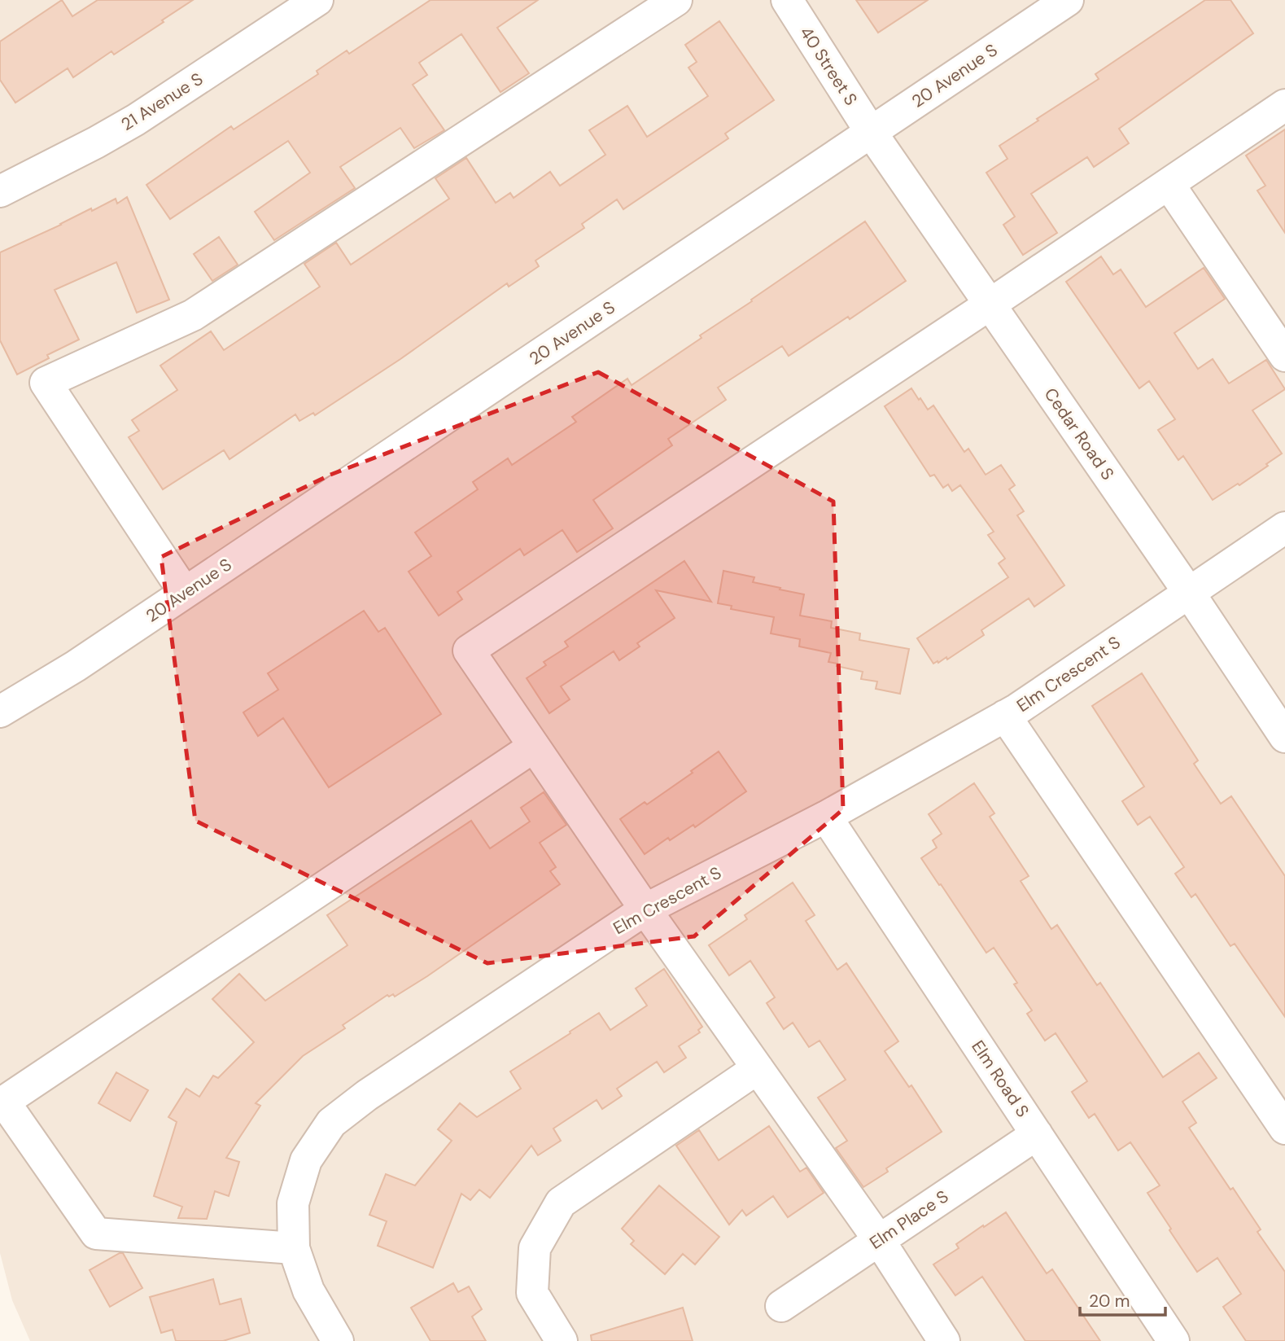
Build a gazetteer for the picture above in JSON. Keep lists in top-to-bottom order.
{
  "streets": {
    "street": [
      "40 Street S",
      "20 Avenue S",
      "21 Avenue S",
      "Cedar Road S",
      "Elm Crescent S",
      "Elm Road S",
      "Elm Place S"
    ]
  },
  "crossings": [
    ["40 Street S", "20 Avenue S"],
    ["40 Street S", "Cedar Road S"],
    ["20 Avenue S", "Cedar Road S"],
    ["Cedar Road S", "Elm Crescent S"],
    ["Elm Crescent S", "Elm Road S"],
    ["Elm Road S", "Elm Place S"]
  ],
  "scale_bar": "20 m"
}
